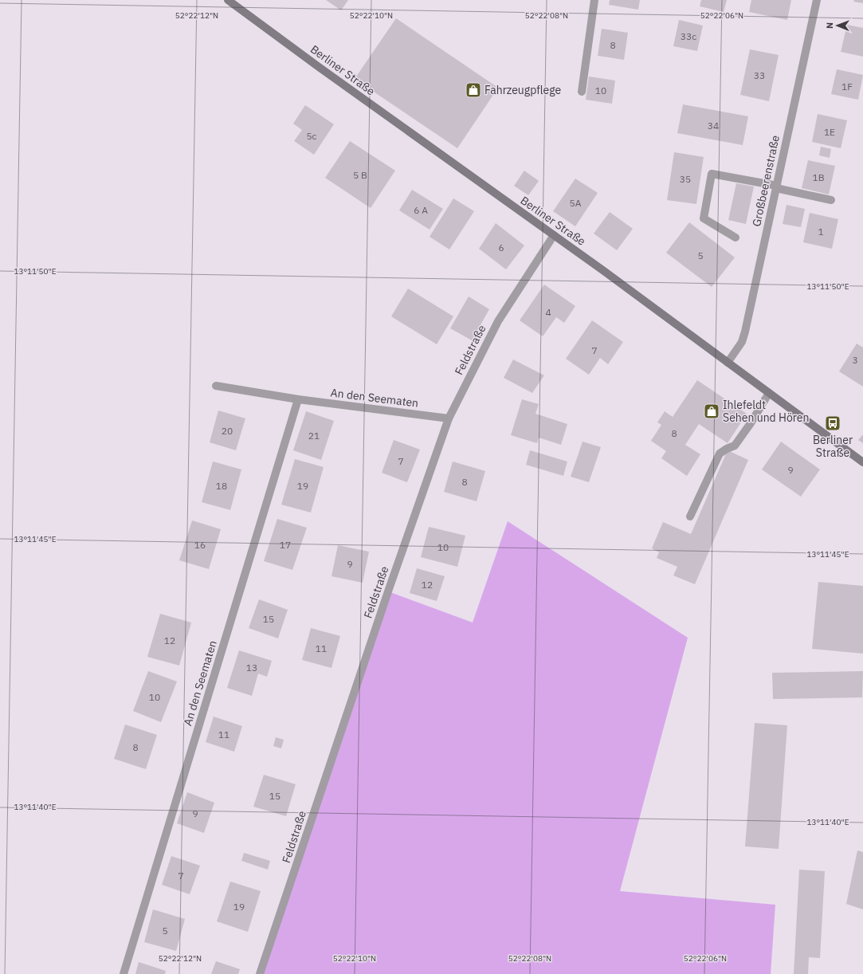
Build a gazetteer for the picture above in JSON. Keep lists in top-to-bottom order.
{
  "streets": {
    "main road": ["Berliner Straße"],
    "street": ["Großbeerenstraße", "Feldstraße", "An den Seematen"]
  },
  "crossings": [
    ["Berliner Straße", "Großbeerenstraße"],
    ["Berliner Straße", "Feldstraße"],
    ["Feldstraße", "An den Seematen"]
  ],
  "places": {
    "shop": ["Fahrzeugpflege", "Ihlefeldt Sehen und Hören"],
    "bus stop": ["Berliner Straße"]
  },
  "house_numbers": [
    "33c",
    "8",
    "33",
    "1F",
    "10",
    "34",
    "1E",
    "5c",
    "5 B",
    "1B",
    "35",
    "5A",
    "6 A",
    "1",
    "6",
    "5",
    "4",
    "7",
    "3",
    "20",
    "8",
    "21",
    "7",
    "9",
    "8",
    "18",
    "19",
    "16",
    "17",
    "10",
    "9",
    "12",
    "15",
    "12",
    "11",
    "13",
    "10",
    "11",
    "8",
    "15",
    "9",
    "7",
    "19",
    "5"
  ],
  "north": "left",
  "coordinates": [
    "52°22'12\"N",
    "52°22'10\"N",
    "52°22'08\"N",
    "52°22'06\"N",
    "13°11'50\"E",
    "13°11'45\"E",
    "13°11'40\"E"
  ]
}
